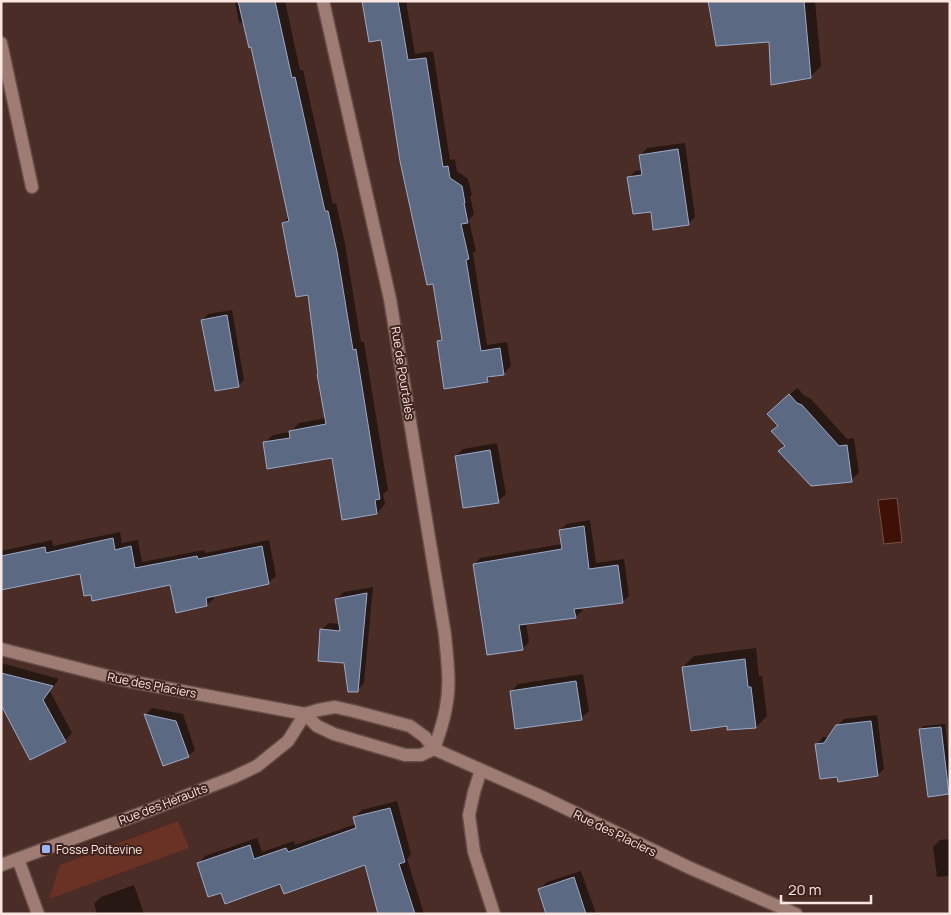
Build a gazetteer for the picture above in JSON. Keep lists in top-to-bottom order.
{
  "streets": {
    "street": ["Rue de Pourtalès", "Rue des Placiers", "Rue des Héraults"]
  },
  "crossings": [
    ["Rue de Pourtalès", "Rue des Placiers"],
    ["Rue des Placiers", "Rue des Héraults"]
  ],
  "places": {
    "transit": ["Fosse Poitevine"]
  },
  "scale_bar": "20 m"
}
